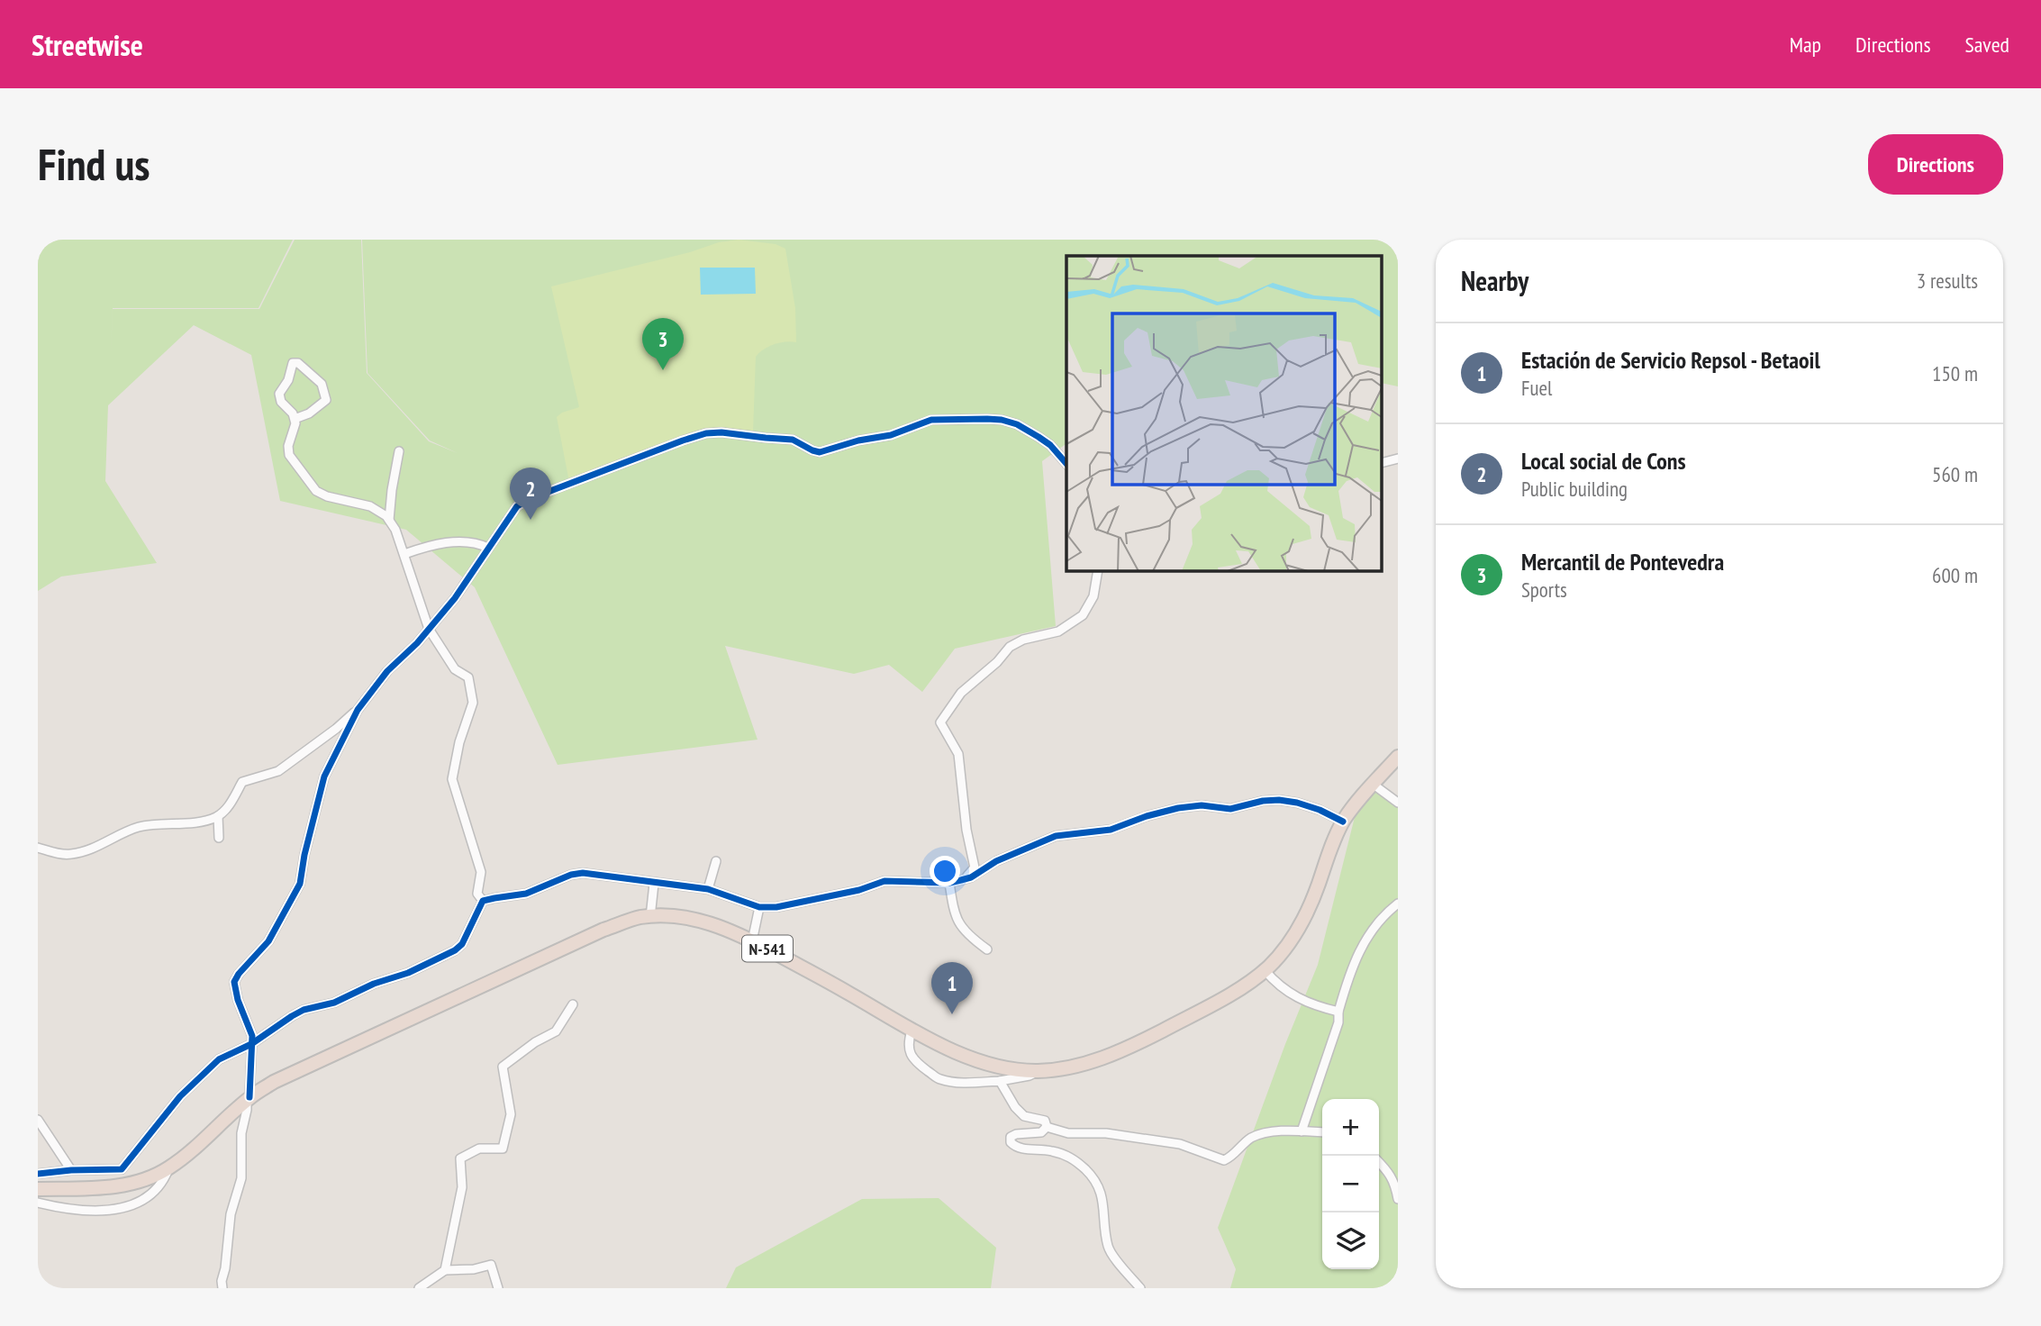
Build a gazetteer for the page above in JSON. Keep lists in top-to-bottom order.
{
  "streets": {
    "highway": ["N-541"]
  },
  "page": {
    "header": "Streetwise",
    "nav": ["Map", "Directions", "Saved"],
    "buttons": "Directions",
    "title": "Find us",
    "heading": ["Nearby", "3 results"],
    "pins": ["3", "2", "1"],
    "list": [
      {
        "mark": "1",
        "name": "Estación de Servicio Repsol - Betaoil",
        "note": "Fuel",
        "value": "150 m"
      },
      {
        "mark": "2",
        "name": "Local social de Cons",
        "note": "Public building",
        "value": "560 m"
      },
      {
        "mark": "3",
        "name": "Mercantil de Pontevedra",
        "note": "Sports",
        "value": "600 m"
      }
    ],
    "map_buttons": ["+", "−"]
  }
}
